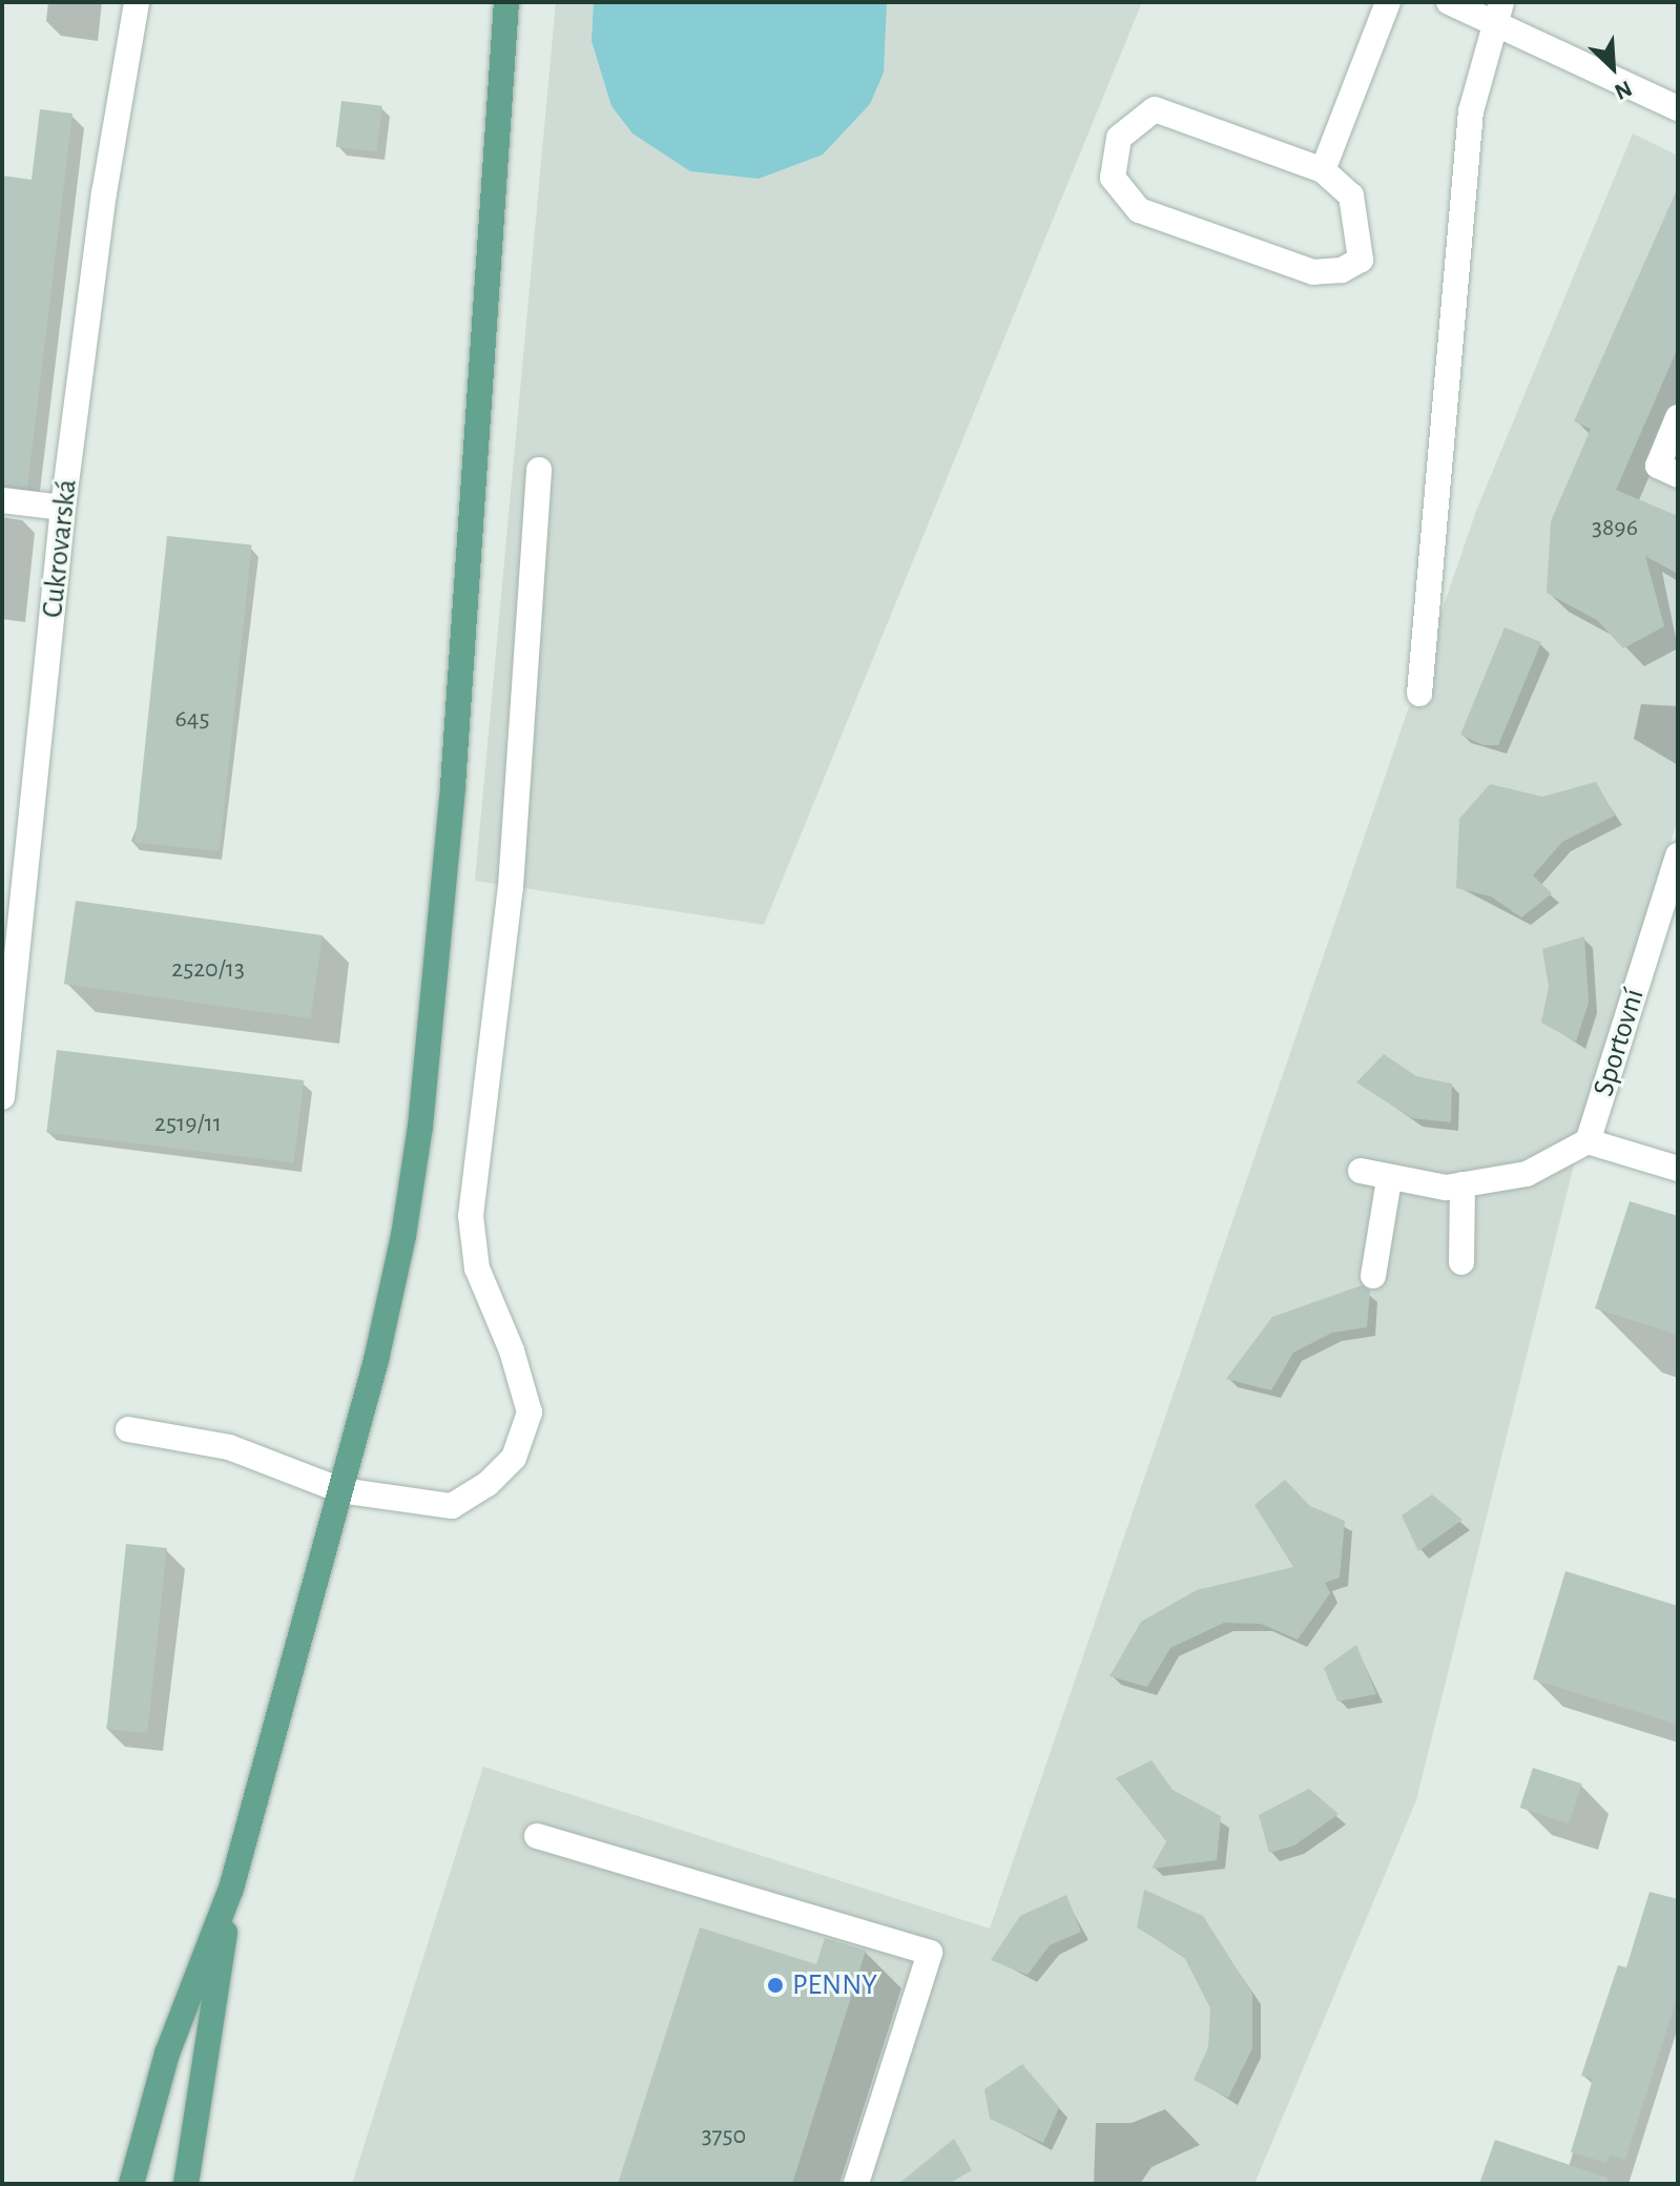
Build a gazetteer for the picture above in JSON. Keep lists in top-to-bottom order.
{
  "streets": {
    "street": ["Cukrovarská", "Sportovní"]
  },
  "places": ["PENNY"],
  "house_numbers": [
    "3896",
    "645",
    "2520/13",
    "2519/11",
    "3750"
  ],
  "north": "bottom right"
}
